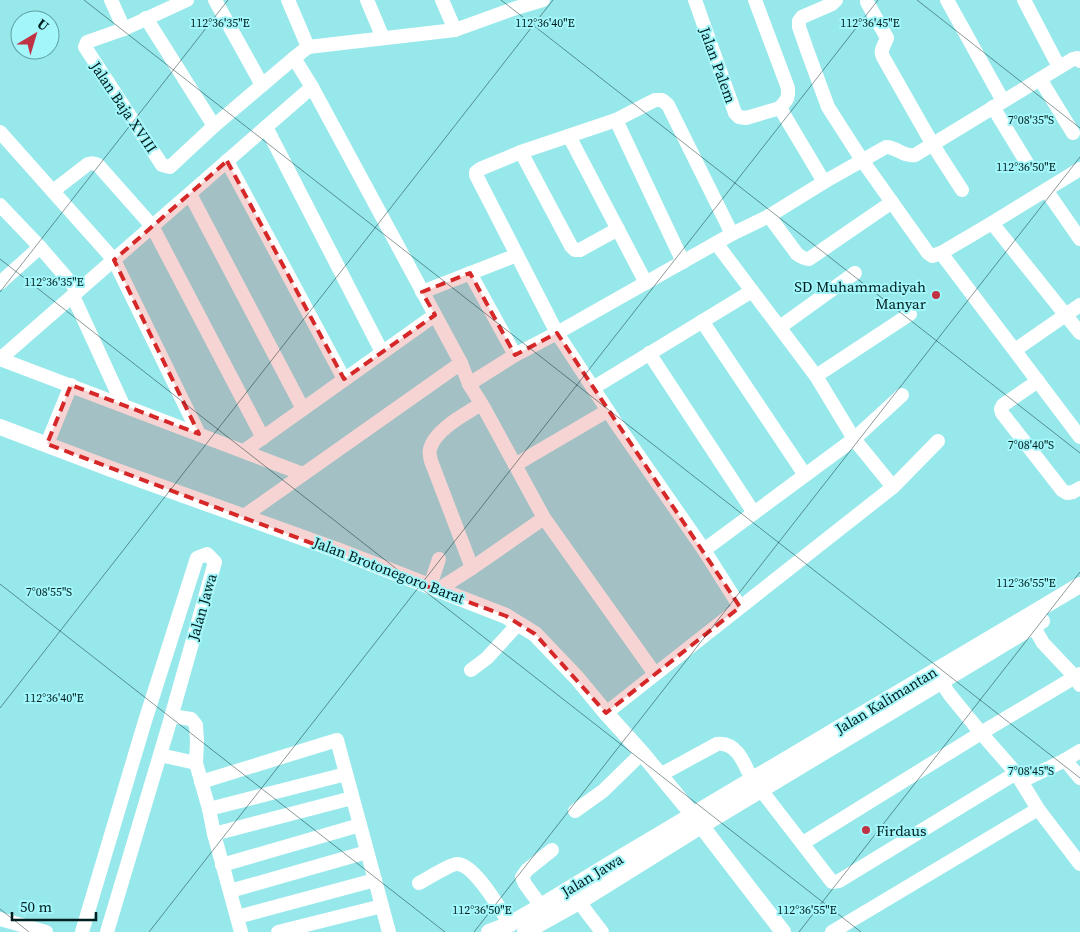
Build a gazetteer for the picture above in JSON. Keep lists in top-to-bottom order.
{
  "streets": {
    "main road": ["Jalan Brotonegoro Barat", "Jalan Jawa", "Jalan Kalimantan"],
    "street": ["Jalan Palem", "Jalan Baja XVIII"]
  },
  "crossings": [
    ["Jalan Brotonegoro Barat", "Jalan Jawa"],
    ["Jalan Brotonegoro Barat", "Jalan Kalimantan"],
    ["Jalan Jawa", "Jalan Kalimantan"]
  ],
  "places": ["SD Muhammadiyah Manyar", "Firdaus"],
  "scale_bar": "50 m",
  "north": "top right",
  "coordinates": [
    "112°36'35\"E",
    "112°36'45\"E",
    "112°36'40\"E",
    "7°08'35\"S",
    "112°36'50\"E",
    "7°08'40\"S",
    "112°36'55\"E",
    "7°08'55\"S",
    "7°08'45\"S"
  ]
}
